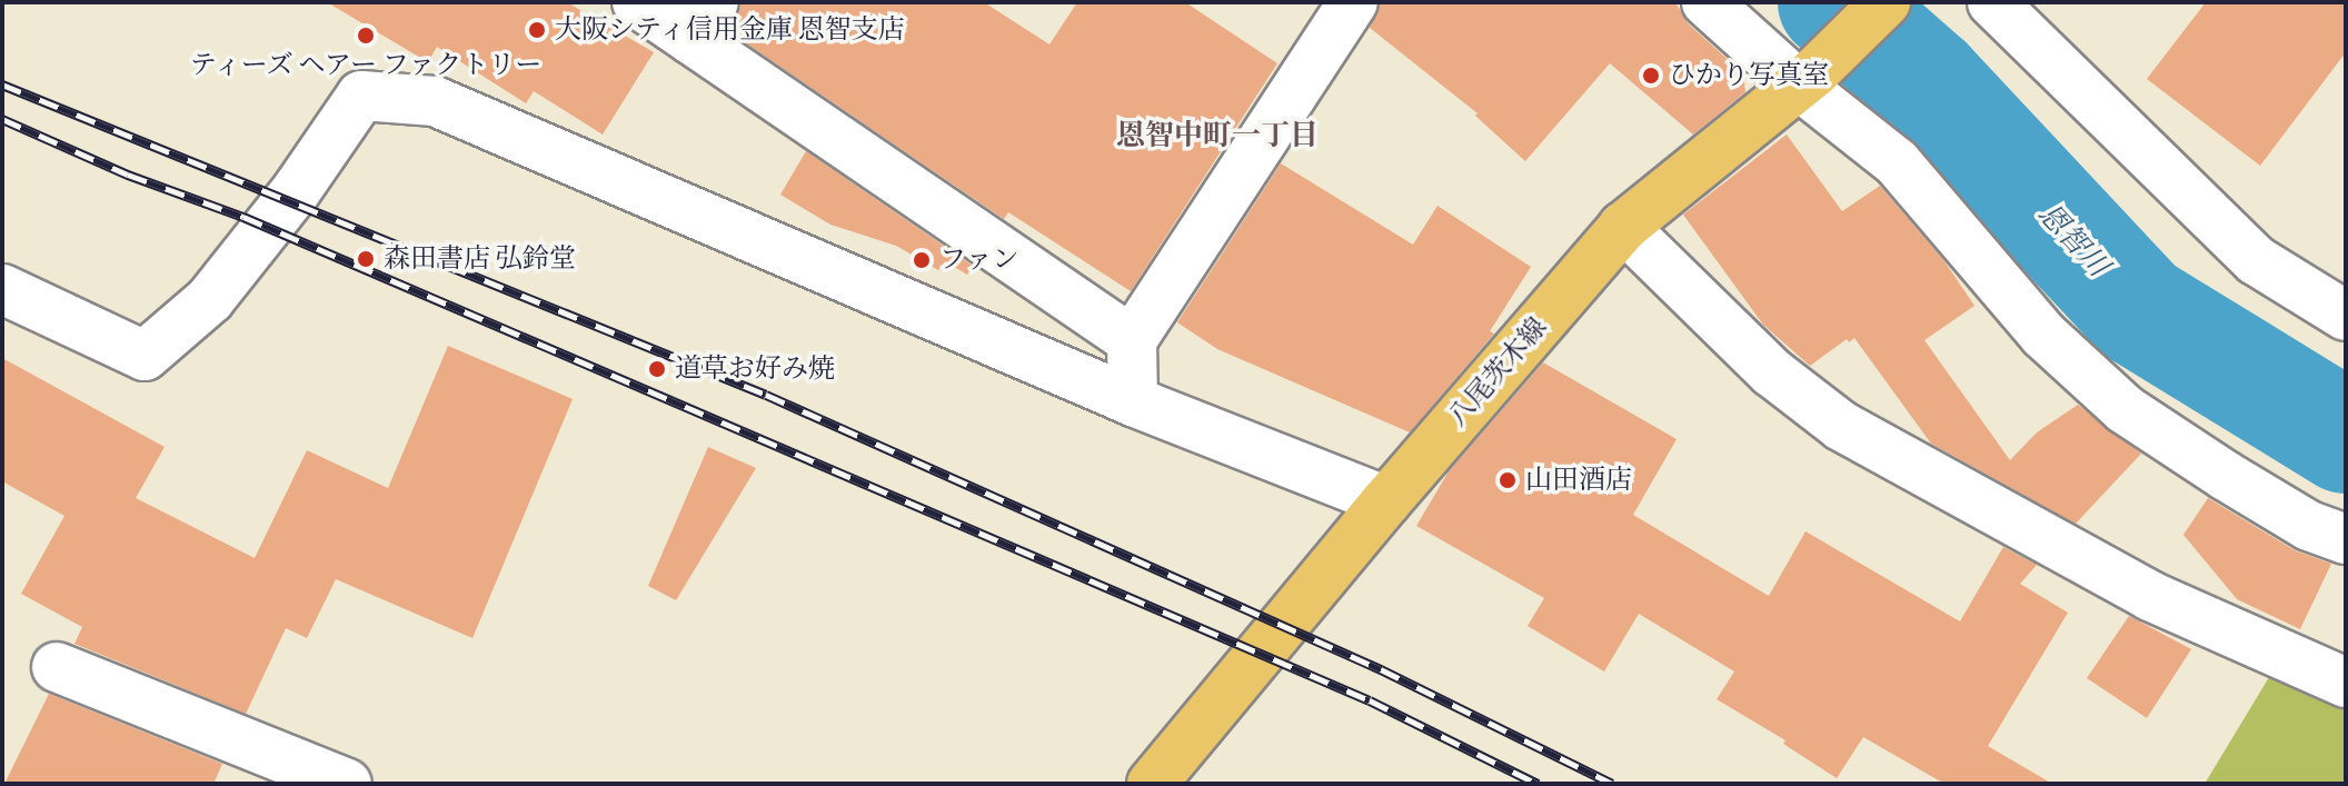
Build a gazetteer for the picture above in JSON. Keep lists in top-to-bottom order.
{
  "streets": {
    "main road": ["八尾茨木線"]
  },
  "districts": ["恩智中町一丁目"],
  "water": ["恩智川"],
  "places": [
    "大阪シティ信用金庫 恩智支店",
    "ティーズ ヘアー ファクトリー",
    "ひかり写真室",
    "森田書店 弘鈴堂",
    "ファン",
    "道草お好み焼",
    "山田酒店"
  ]
}
